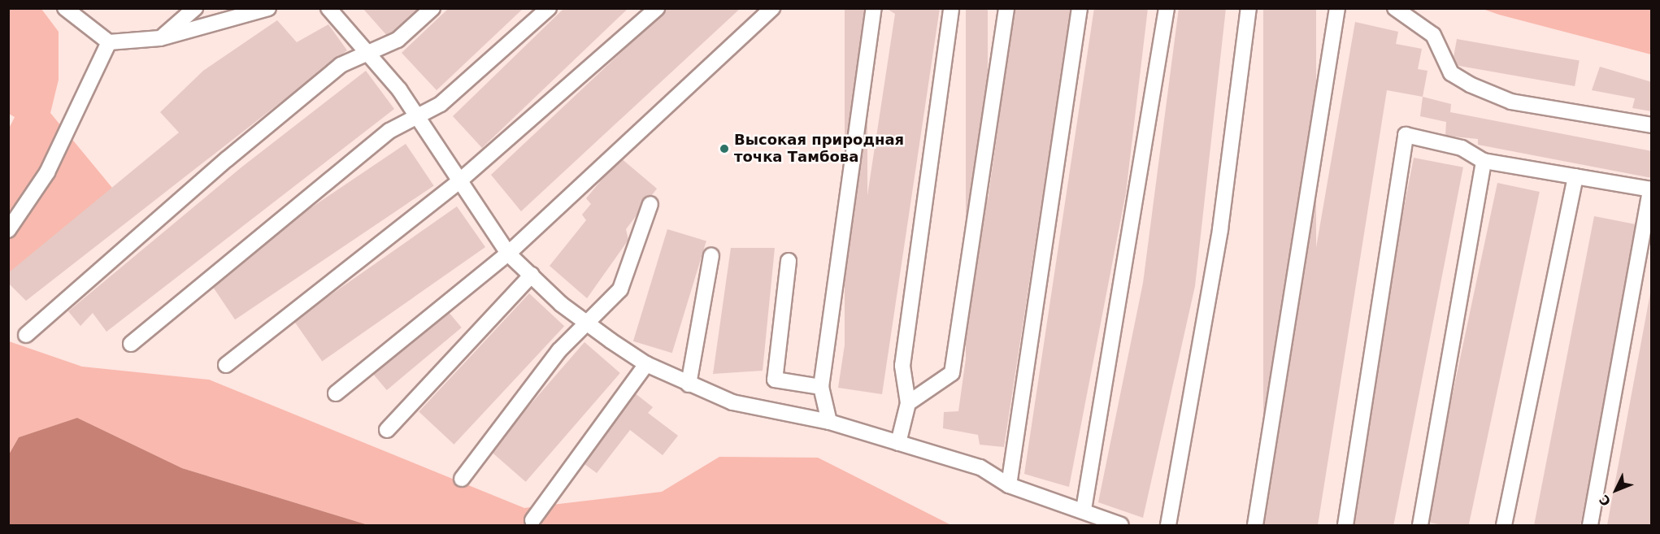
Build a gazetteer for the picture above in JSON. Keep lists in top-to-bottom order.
{
  "places": ["Высокая природная точка Тамбова"],
  "north": "bottom left"
}
